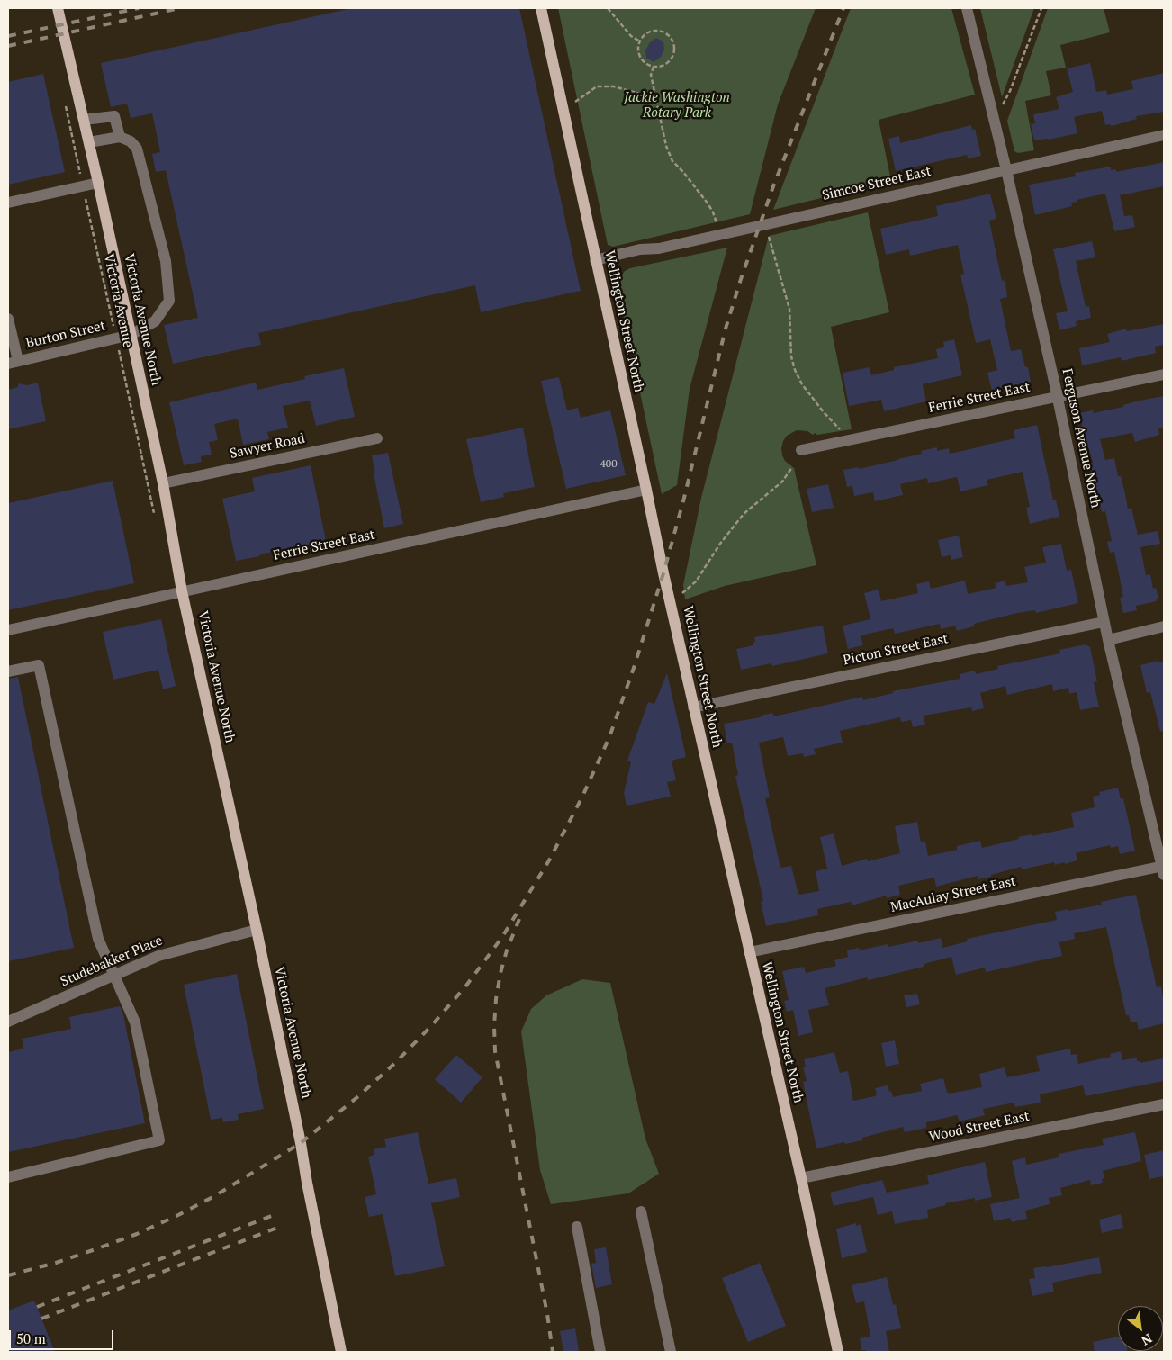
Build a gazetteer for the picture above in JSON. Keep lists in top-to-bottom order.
{
  "streets": {
    "main road": ["Victoria Avenue North", "Wellington Street North"],
    "street": [
      "Simcoe Street East",
      "Burton Street",
      "Ferrie Street East",
      "Ferguson Avenue North",
      "Sawyer Road",
      "Picton Street East",
      "MacAulay Street East",
      "Studebakker Place",
      "Wood Street East"
    ],
    "path": ["Victoria Avenue"]
  },
  "crossings": [
    ["Simcoe Street East", "Wellington Street North"],
    ["Simcoe Street East", "Ferguson Avenue North"],
    ["Victoria Avenue", "Burton Street"],
    ["Victoria Avenue North", "Burton Street"],
    ["Victoria Avenue North", "Ferrie Street East"],
    ["Victoria Avenue North", "Sawyer Road"],
    ["Victoria Avenue North", "Studebakker Place"],
    ["Wellington Street North", "Ferrie Street East"],
    ["Wellington Street North", "Picton Street East"],
    ["Wellington Street North", "MacAulay Street East"],
    ["Wellington Street North", "Wood Street East"],
    ["Ferrie Street East", "Ferguson Avenue North"],
    ["Ferguson Avenue North", "Picton Street East"],
    ["Ferguson Avenue North", "MacAulay Street East"]
  ],
  "parks": ["Jackie Washington Rotary Park"],
  "house_numbers": ["400"],
  "scale_bar": "50 m",
  "north": "bottom right"
}
